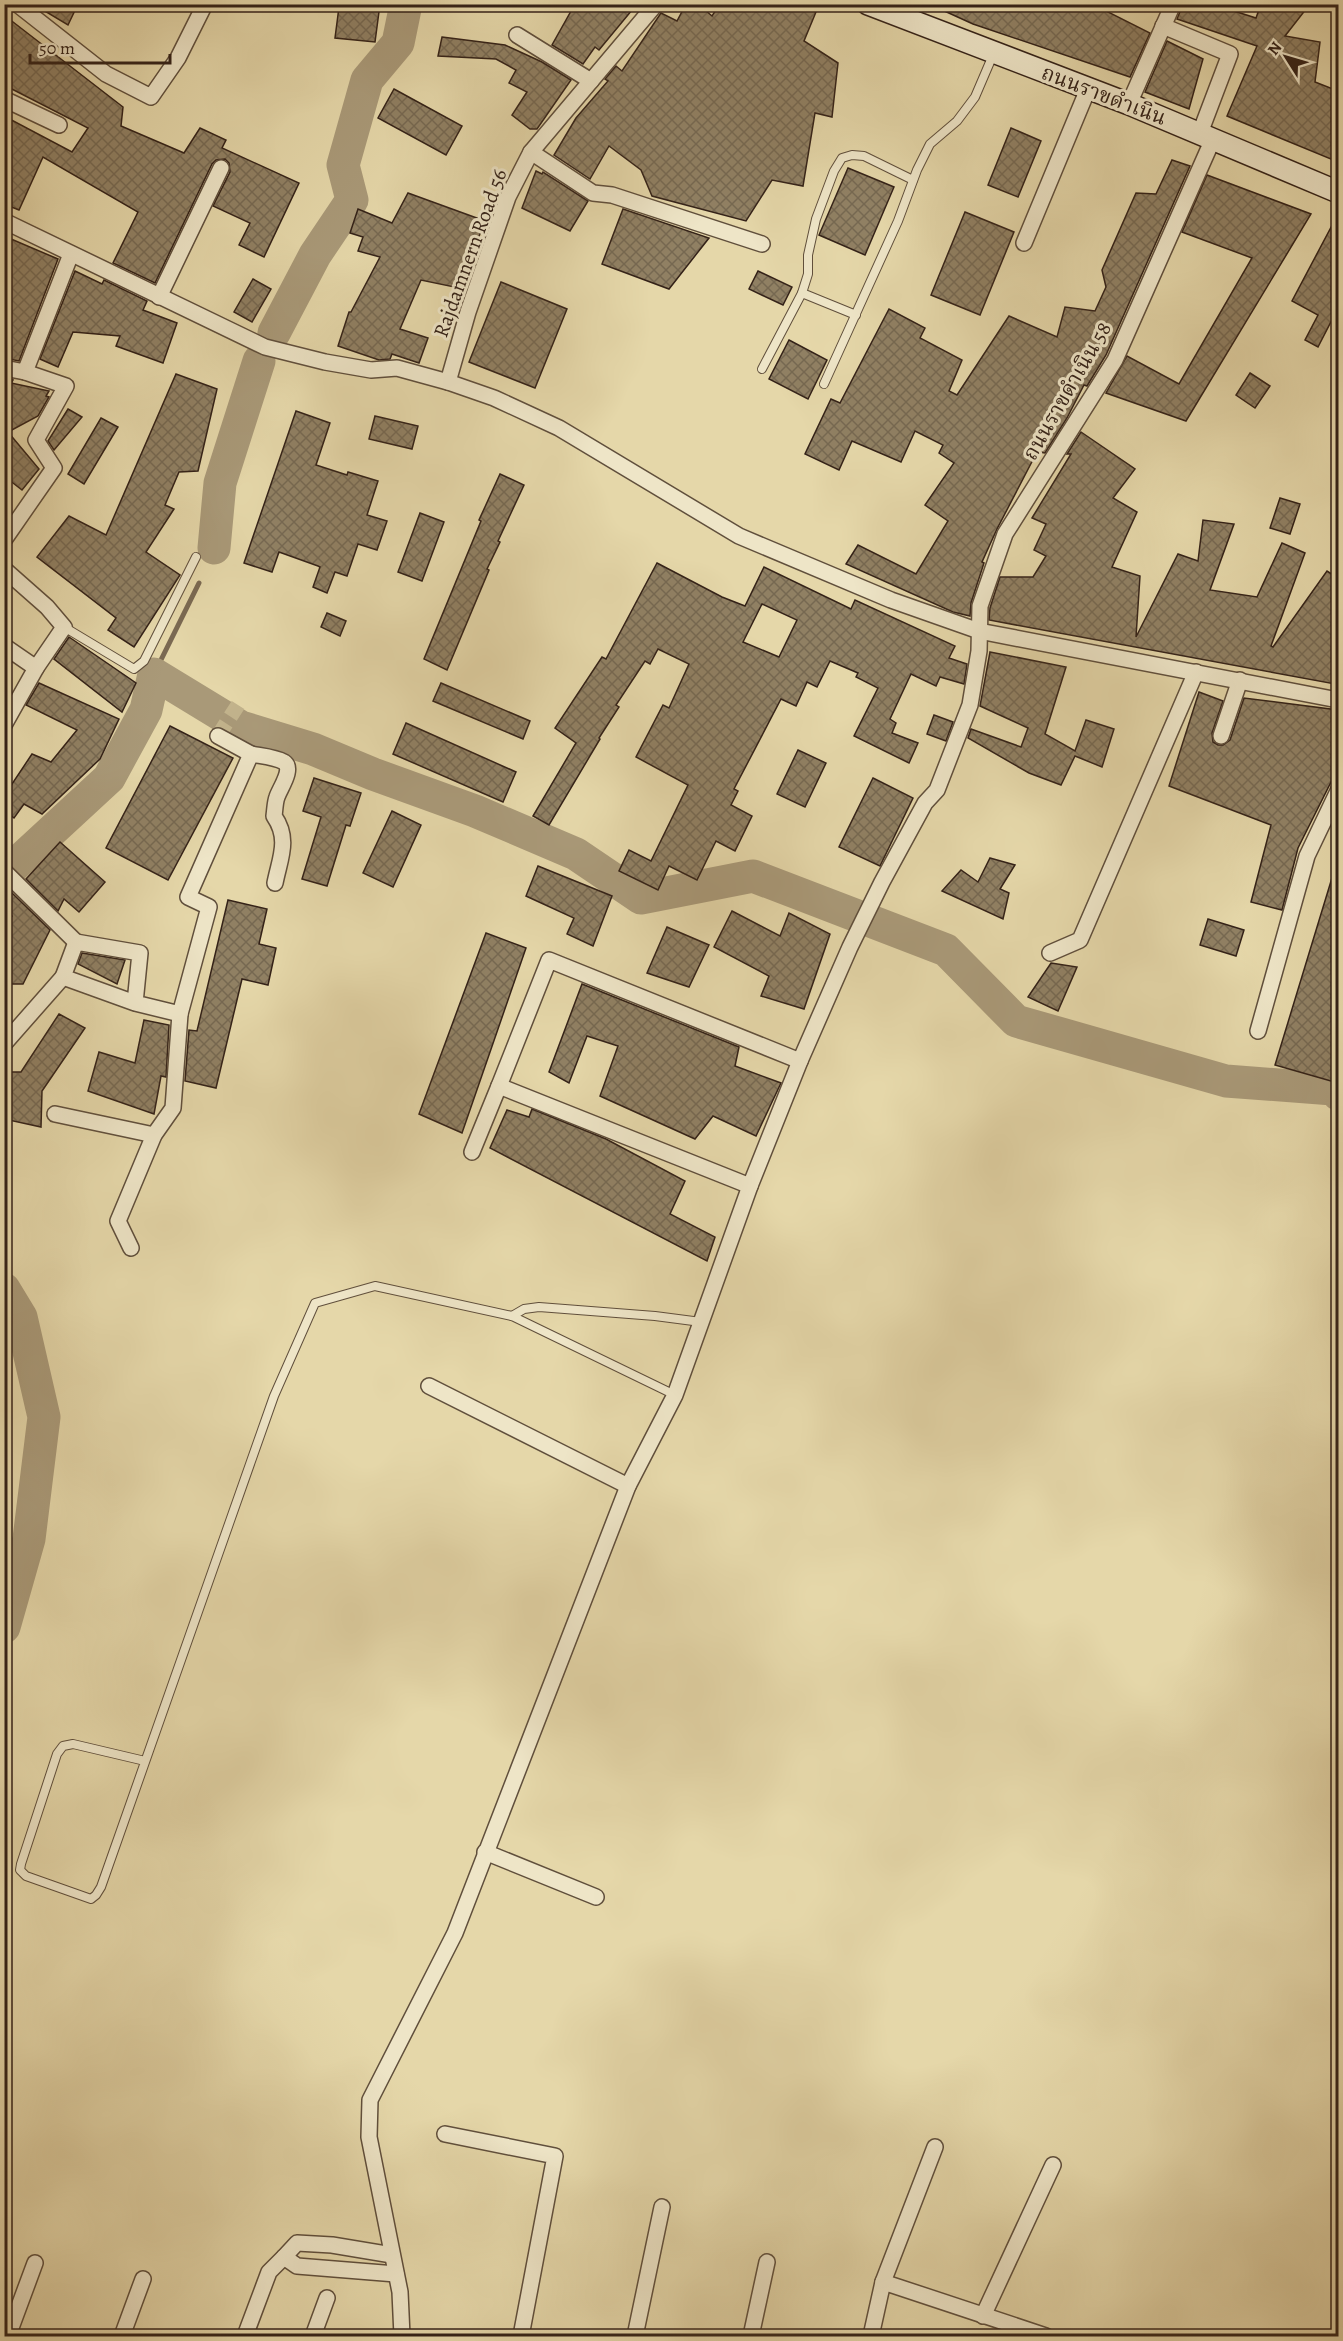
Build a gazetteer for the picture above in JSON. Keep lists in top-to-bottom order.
{
  "streets": {
    "main road": ["ถนนราขดำเนิน"],
    "street": ["Rajdamnern Road 56", "ถนนราขดำเนิน 58"]
  },
  "crossings": [
    ["ถนนราขดำเนิน", "ถนนราขดำเนิน 58"]
  ],
  "scale_bar": "50 m",
  "north": "top left"
}
